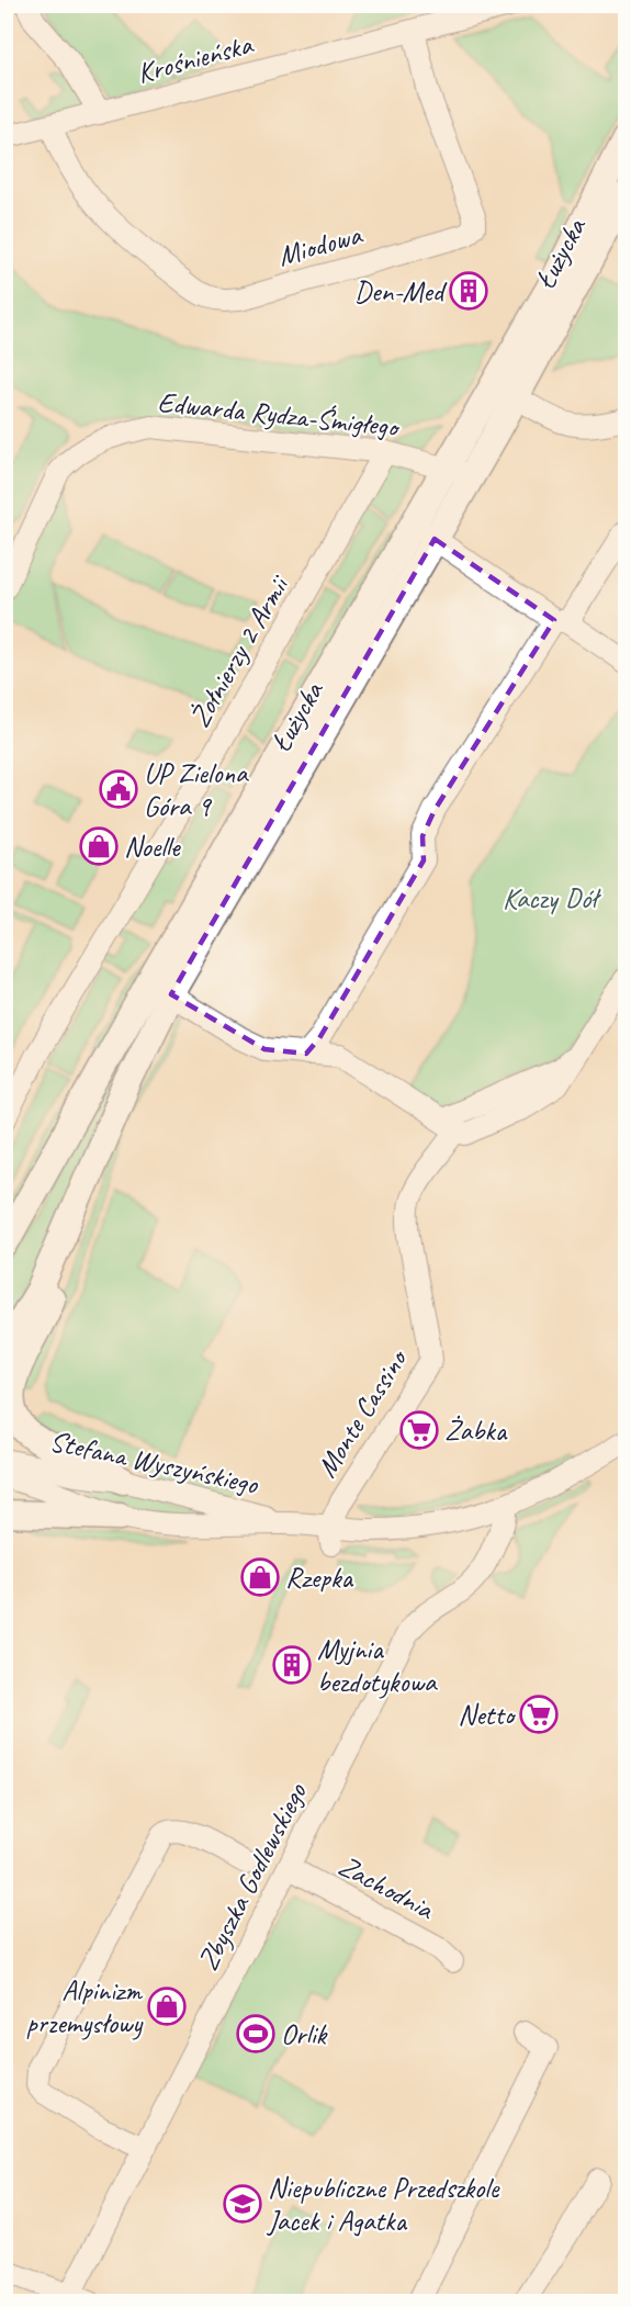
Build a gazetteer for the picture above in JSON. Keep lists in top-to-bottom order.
{
  "streets": {
    "main road": ["Łużycka"],
    "street": [
      "Krośnieńska",
      "Miodowa",
      "Edwarda Rydza-Śmigłego",
      "Żołnierzy 2 Armii",
      "Monte Cassino",
      "Stefana Wyszyńskiego",
      "Zbyszka Godlewskiego",
      "Zachodnia"
    ]
  },
  "crossings": [
    ["Krośnieńska", "Miodowa"],
    ["Łużycka", "Edwarda Rydza-Śmigłego"],
    ["Edwarda Rydza-Śmigłego", "Żołnierzy 2 Armii"],
    ["Monte Cassino", "Stefana Wyszyńskiego"],
    ["Stefana Wyszyńskiego", "Zbyszka Godlewskiego"],
    ["Zbyszka Godlewskiego", "Zachodnia"]
  ],
  "parks": ["Kaczy Dół"],
  "places": {
    "building": ["Den-Med", "Myjnia bezdotykowa"],
    "public building": ["UP Zielona Góra 9"],
    "shop": ["Noelle", "Rzepka", "Alpinizm przemysłowy"],
    "supermarket": ["Żabka", "Netto"],
    "sports": ["Orlik"],
    "school or university": ["Niepubliczne Przedszkole Jacek i Agatka"]
  }
}
